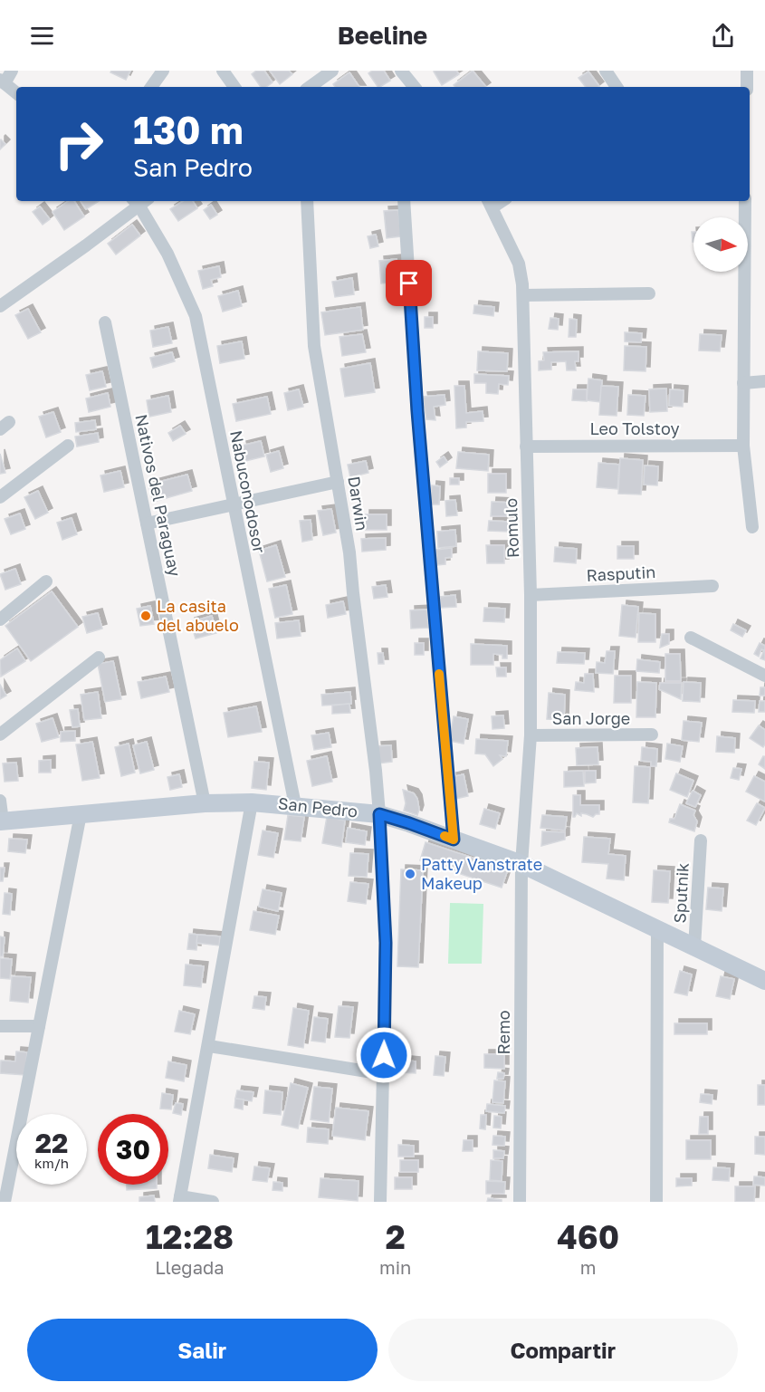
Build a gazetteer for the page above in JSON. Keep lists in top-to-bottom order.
{
  "streets": {
    "main road": ["San Pedro"],
    "street": [
      "Leo Tolstoy",
      "Nabuconodosor",
      "Nativos del Paraguay",
      "Darwin",
      "Romulo",
      "Rasputin",
      "San Jorge",
      "Sputnik",
      "Remo"
    ]
  },
  "crossings": [
    ["Leo Tolstoy", "Romulo"],
    ["Nabuconodosor", "San Pedro"],
    ["Nativos del Paraguay", "San Pedro"],
    ["Darwin", "San Pedro"],
    ["Romulo", "Rasputin"],
    ["Romulo", "San Jorge"],
    ["Romulo", "San Pedro"],
    ["Romulo", "Remo"],
    ["San Pedro", "Sputnik"],
    ["San Pedro", "Remo"]
  ],
  "places": ["La casita del abuelo", "Patty Vanstrate Makeup"],
  "north": "right",
  "page": {
    "header": "Beeline",
    "turn": ["130 m", "San Pedro"],
    "speed": "22 km/h",
    "limit": "30",
    "eta": [
      "12:28",
      "Llegada",
      "2",
      "min",
      "460",
      "m"
    ],
    "buttons": ["Salir", "Compartir"]
  }
}
